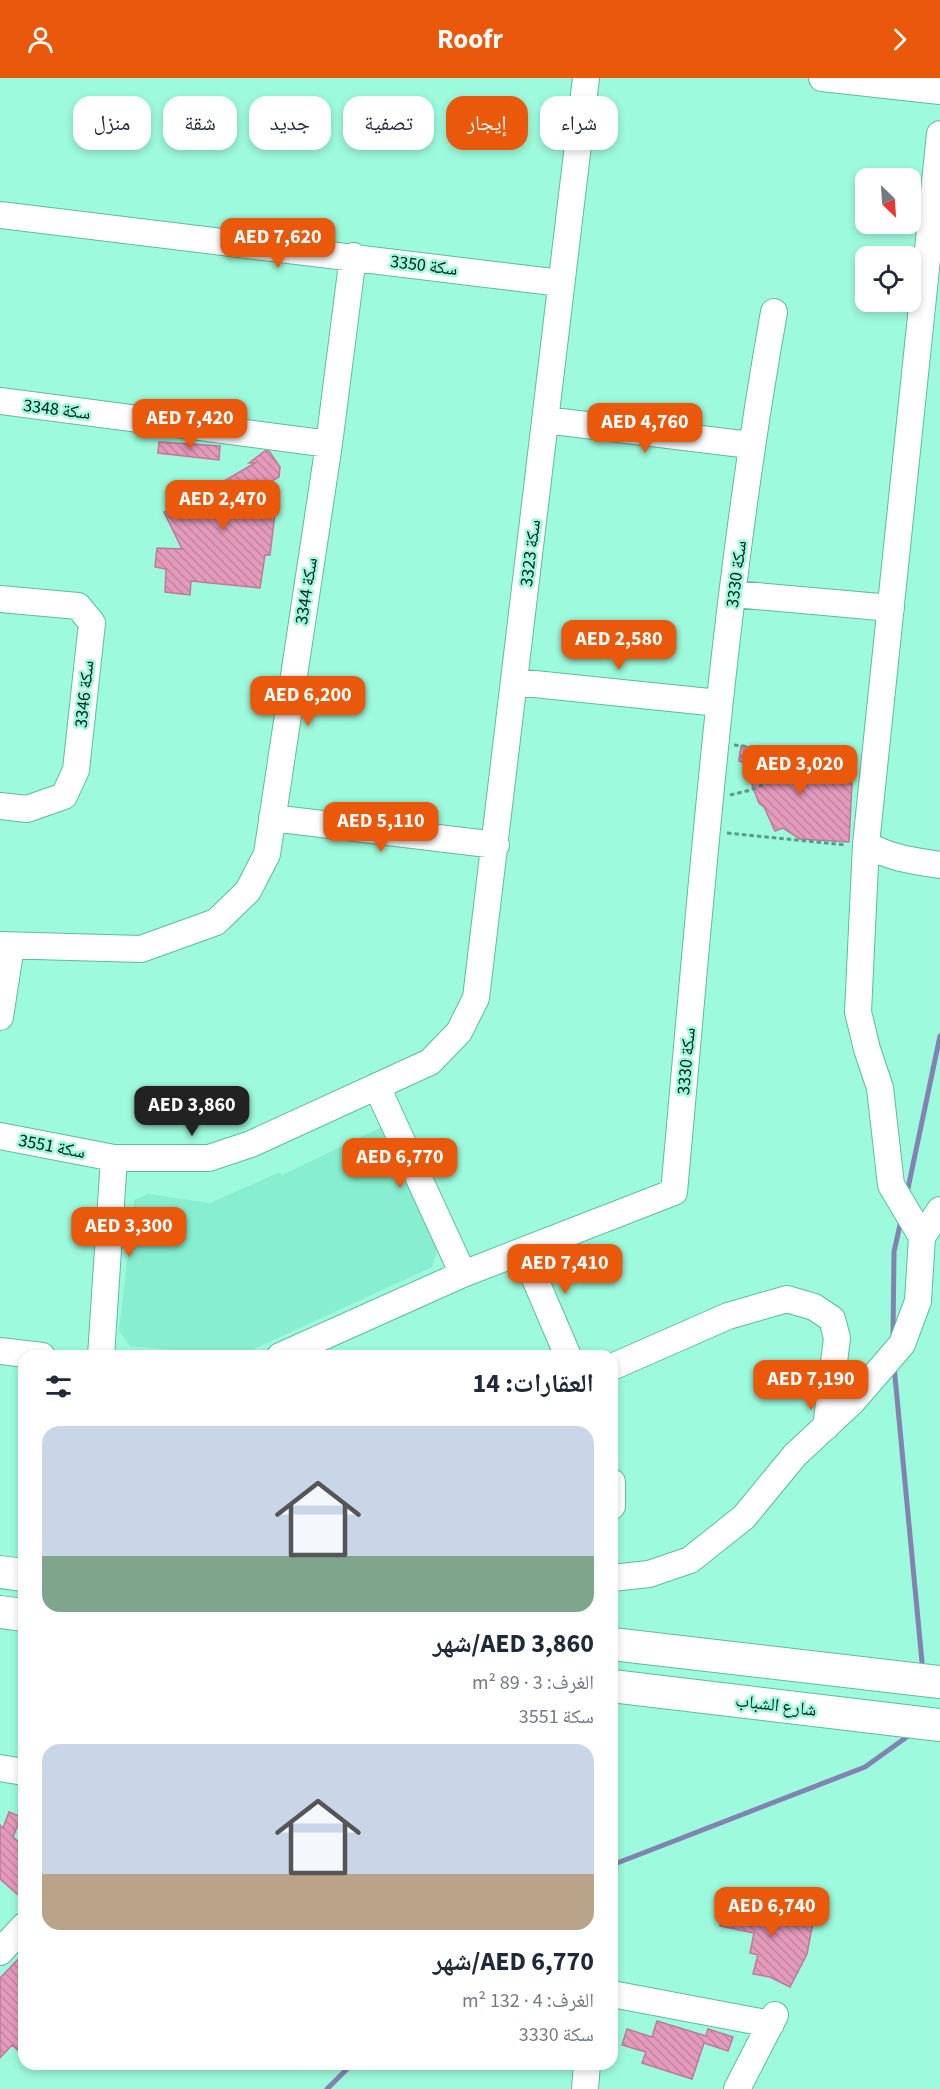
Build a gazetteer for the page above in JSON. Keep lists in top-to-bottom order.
{
  "streets": {
    "main road": ["شارع الشباب"],
    "street": [
      "سكة 3350",
      "سكة 3348",
      "سكة 3323",
      "سكة 3330",
      "سكة 3344",
      "سكة 3346",
      "سكة 3551"
    ]
  },
  "crossings": [
    ["سكة 3350", "سكة 3323"],
    ["سكة 3350", "سكة 3344"],
    ["سكة 3348", "سكة 3344"],
    ["سكة 3323", "سكة 3551"]
  ],
  "north": "bottom right",
  "page": {
    "header": "Roofr",
    "chip": [
      "شراء",
      "إيجار",
      "تصفية",
      "جديد",
      "شقة",
      "منزل"
    ],
    "price": [
      "AED 7,620",
      "AED 7,420",
      "AED 4,760",
      "AED 2,470",
      "AED 2,580",
      "AED 6,200",
      "AED 3,020",
      "AED 5,110",
      "AED 3,860",
      "AED 6,770",
      "AED 3,300",
      "AED 7,410",
      "AED 7,190",
      "AED 6,740"
    ],
    "heading": "العقارات: 14",
    "list": [
      {
        "name": "AED 3,860/شهر",
        "note": "الغرف: 3 · 89 m² · سكة 3551"
      },
      {
        "name": "AED 6,770/شهر",
        "note": "الغرف: 4 · 132 m² · سكة 3330"
      }
    ]
  }
}
